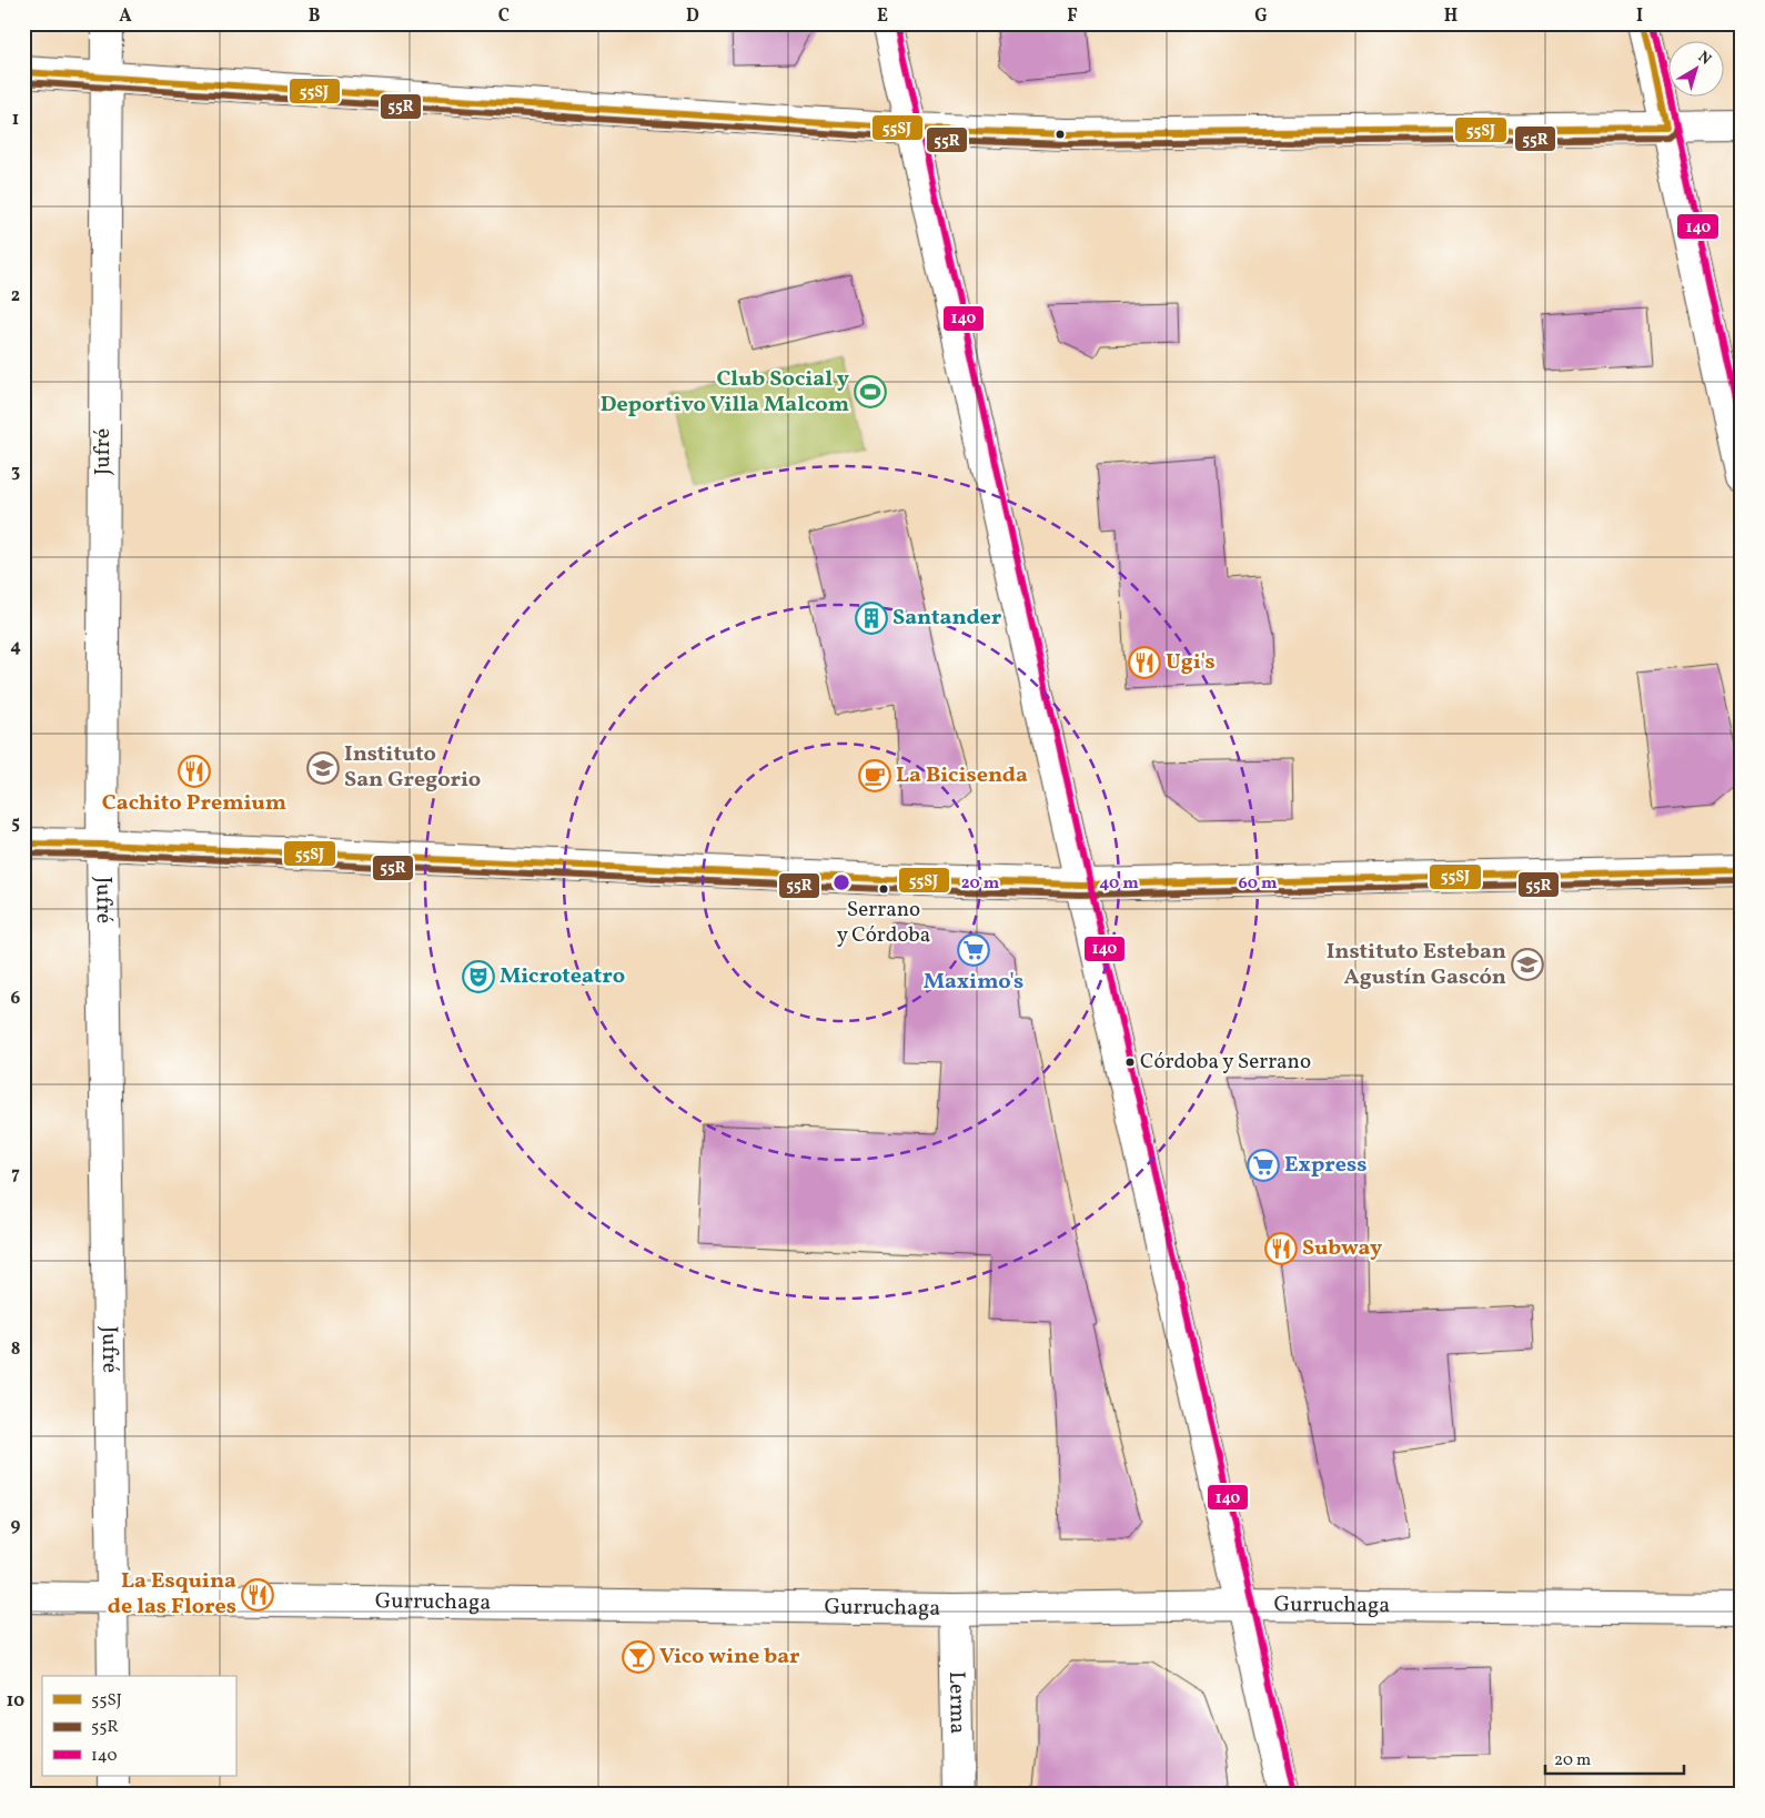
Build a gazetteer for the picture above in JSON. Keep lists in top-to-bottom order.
{
  "streets": {
    "street": ["Jufré", "Gurruchaga", "Lerma"]
  },
  "crossings": [
    ["Jufré", "Gurruchaga"],
    ["Gurruchaga", "Lerma"]
  ],
  "places": {
    "sports": ["Club Social y Deportivo Villa Malcom"],
    "building": ["Santander"],
    "restaurant": [
      "Ugi's",
      "Cachito Premium",
      "Subway",
      "La Esquina de las Flores"
    ],
    "school or university": ["Instituto San Gregorio", "Instituto Esteban Agustín Gascón"],
    "cafe": ["La Bicisenda"],
    "other": ["Serrano y Córdoba", "Córdoba y Serrano"],
    "supermarket": ["Maximo's", "Express"],
    "theatre": ["Microteatro"],
    "bar": ["Vico wine bar"]
  },
  "lines": ["transit line 55SJ", "transit line 55R", "transit line 140"],
  "legend": ["55SJ", "55R", "140"],
  "scale_bar": "20 m",
  "north": "top right",
  "grid": {
    "columns": [
      "A",
      "B",
      "C",
      "D",
      "E",
      "F",
      "G",
      "H",
      "I"
    ],
    "rows": [
      "1",
      "2",
      "3",
      "4",
      "5",
      "6",
      "7",
      "8",
      "9",
      "10"
    ]
  },
  "rings": ["20 m", "40 m", "60 m"]
}
